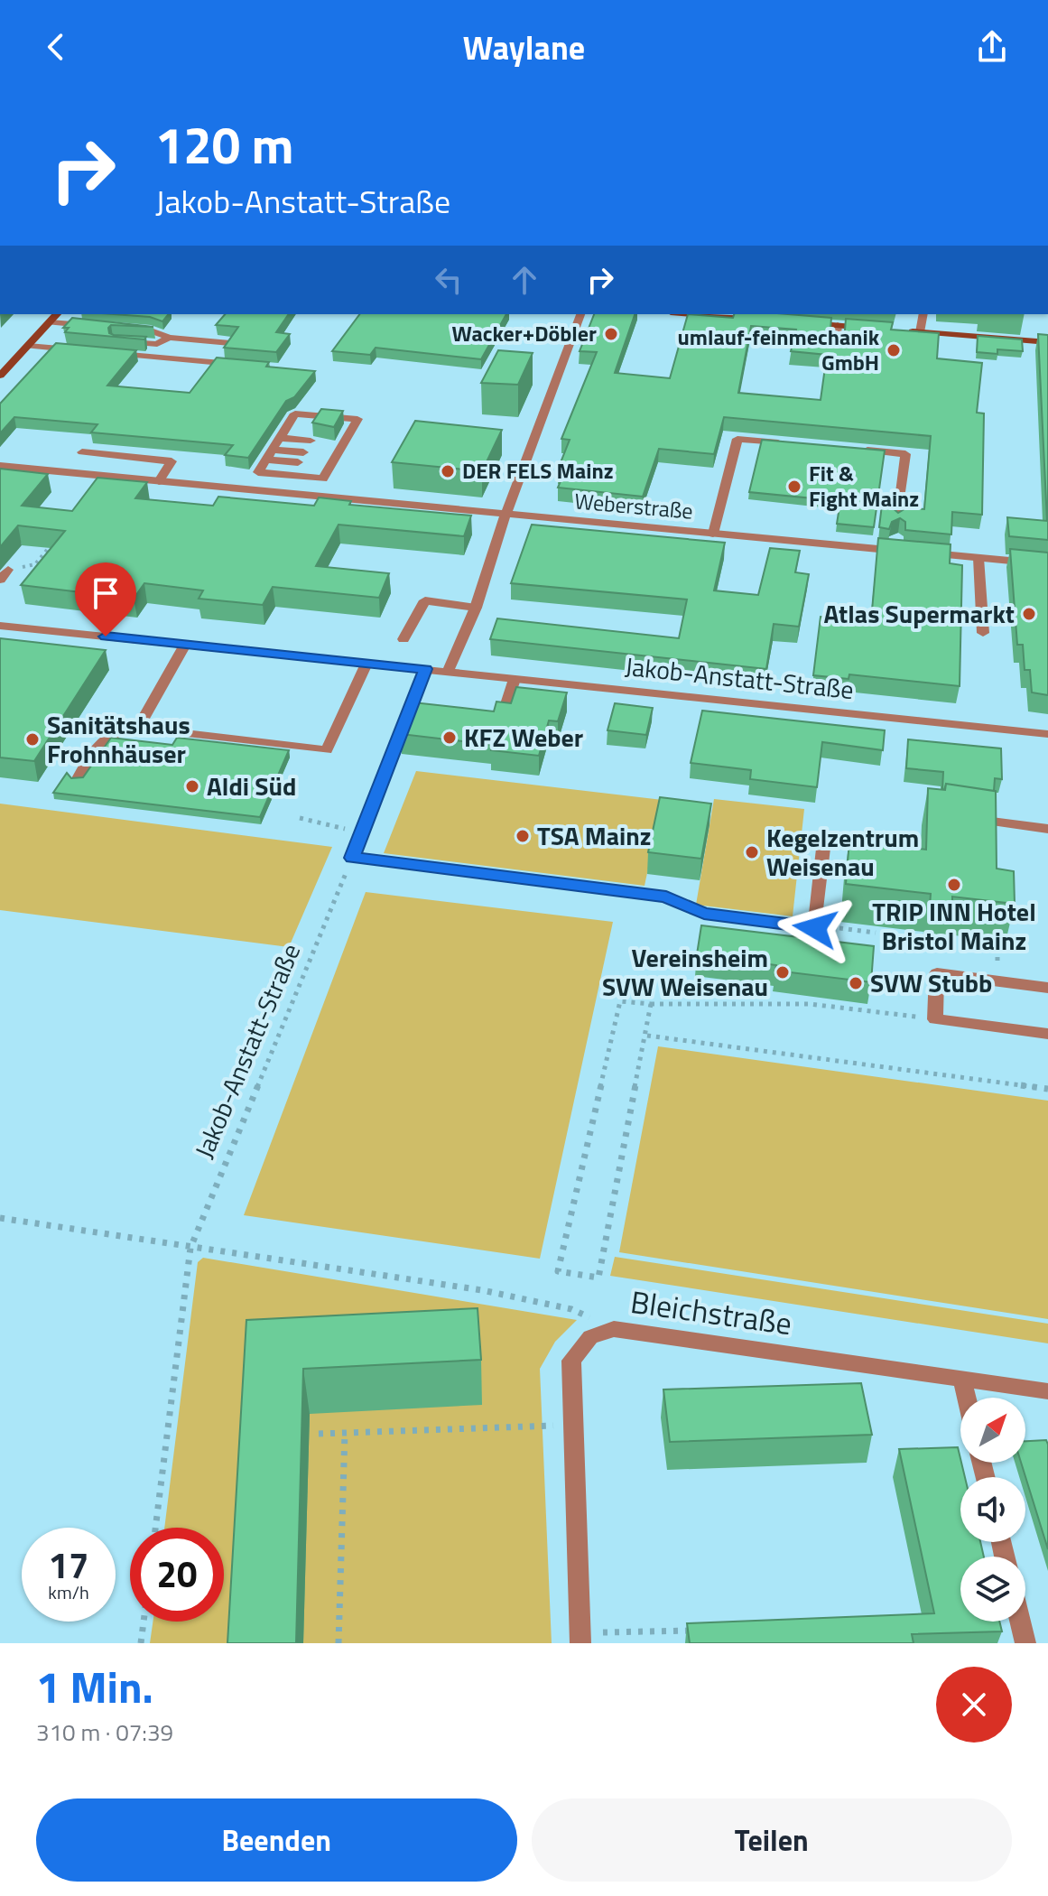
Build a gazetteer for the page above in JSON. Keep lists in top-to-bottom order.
{
  "streets": {
    "street": ["Weberstraße", "Jakob-Anstatt-Straße", "Bleichstraße"]
  },
  "crossings": [
    ["Jakob-Anstatt-Straße", "Bleichstraße"]
  ],
  "places": [
    "Wacker+Döbler",
    "umlauf-feinmechanik GmbH",
    "DER FELS Mainz",
    "Fit & Fight Mainz",
    "Atlas Supermarkt",
    "KFZ Weber",
    "Sanitätshaus Frohnhäuser",
    "Aldi Süd",
    "TSA Mainz",
    "Kegelzentrum Weisenau",
    "TRIP INN Hotel Bristol Mainz",
    "Vereinsheim SVW Weisenau",
    "SVW Stubb"
  ],
  "north": "top right",
  "page": {
    "header": "Waylane",
    "turn": ["120 m", "Jakob-Anstatt-Straße"],
    "speed": "17 km/h",
    "limit": "20",
    "heading": ["1 Min.", "310 m · 07:39"],
    "buttons": ["Beenden", "Teilen"]
  }
}
